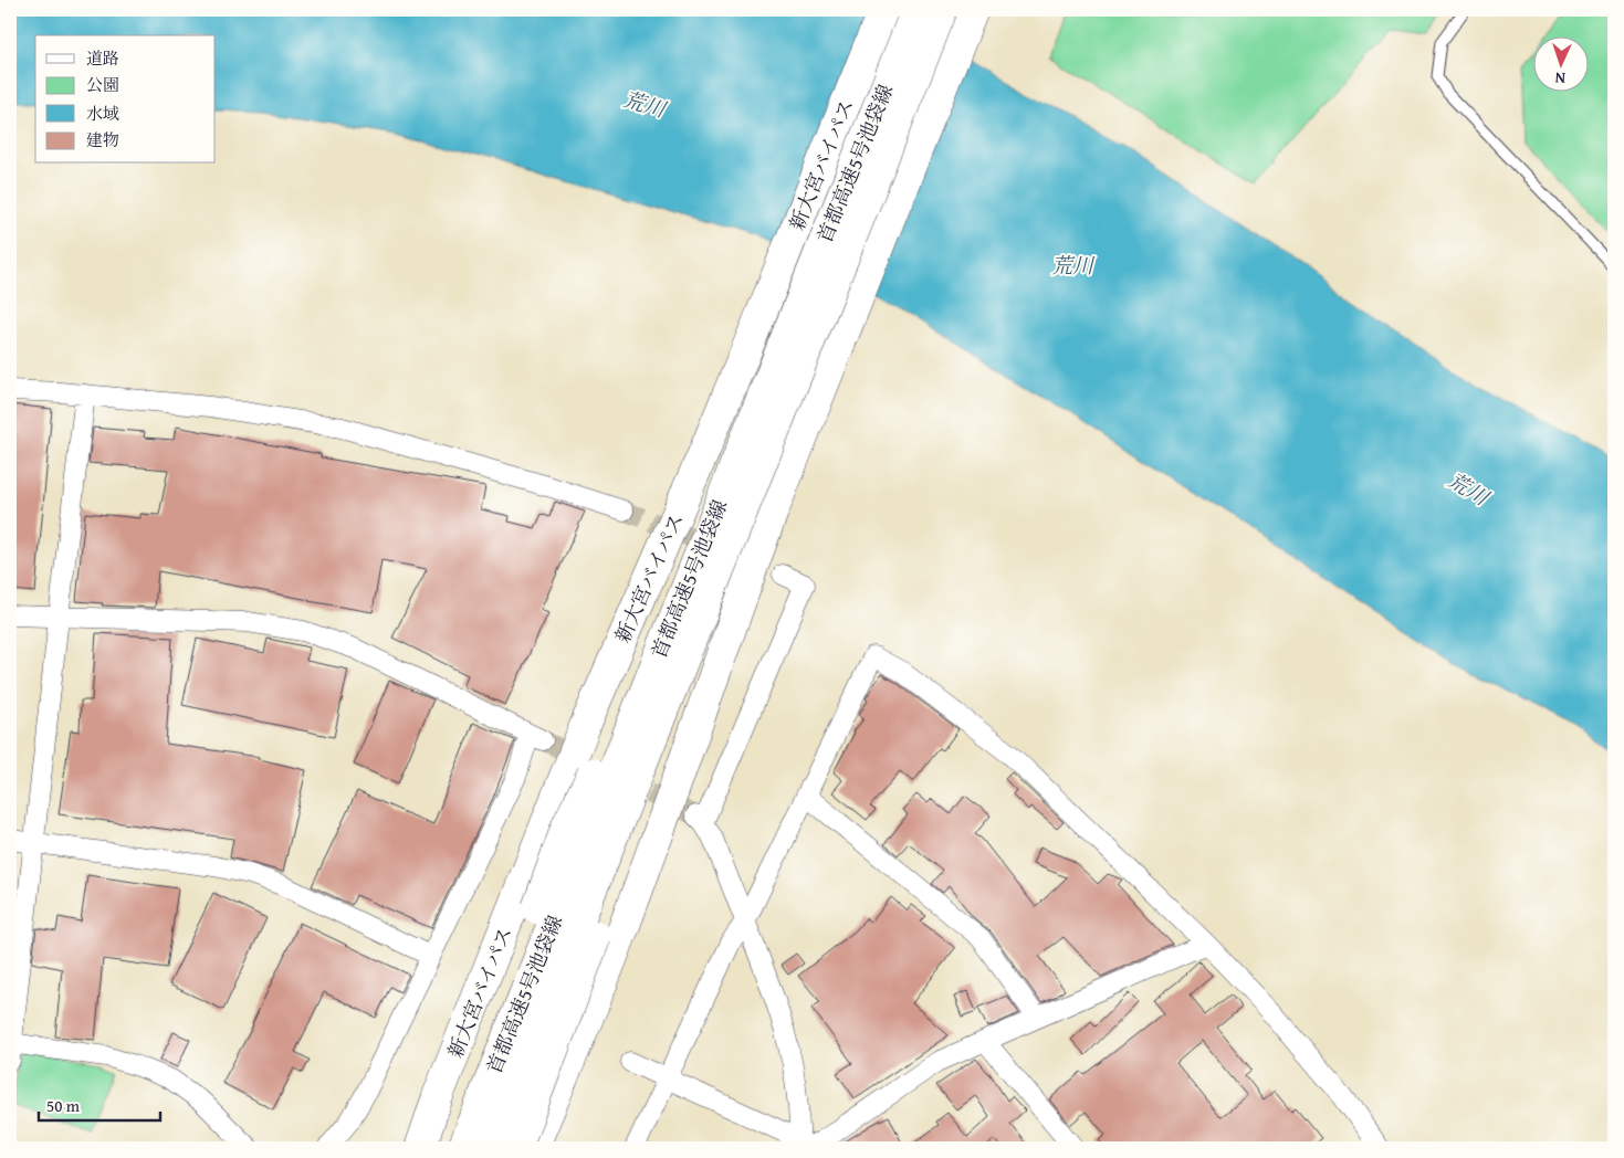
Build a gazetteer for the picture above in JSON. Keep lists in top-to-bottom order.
{
  "streets": {
    "highway": ["首都高速5号池袋線", "新大宮バイパス"]
  },
  "water": ["荒川"],
  "legend": [
    "道路",
    "公園",
    "水域",
    "建物"
  ],
  "scale_bar": "50 m",
  "north": "bottom"
}
